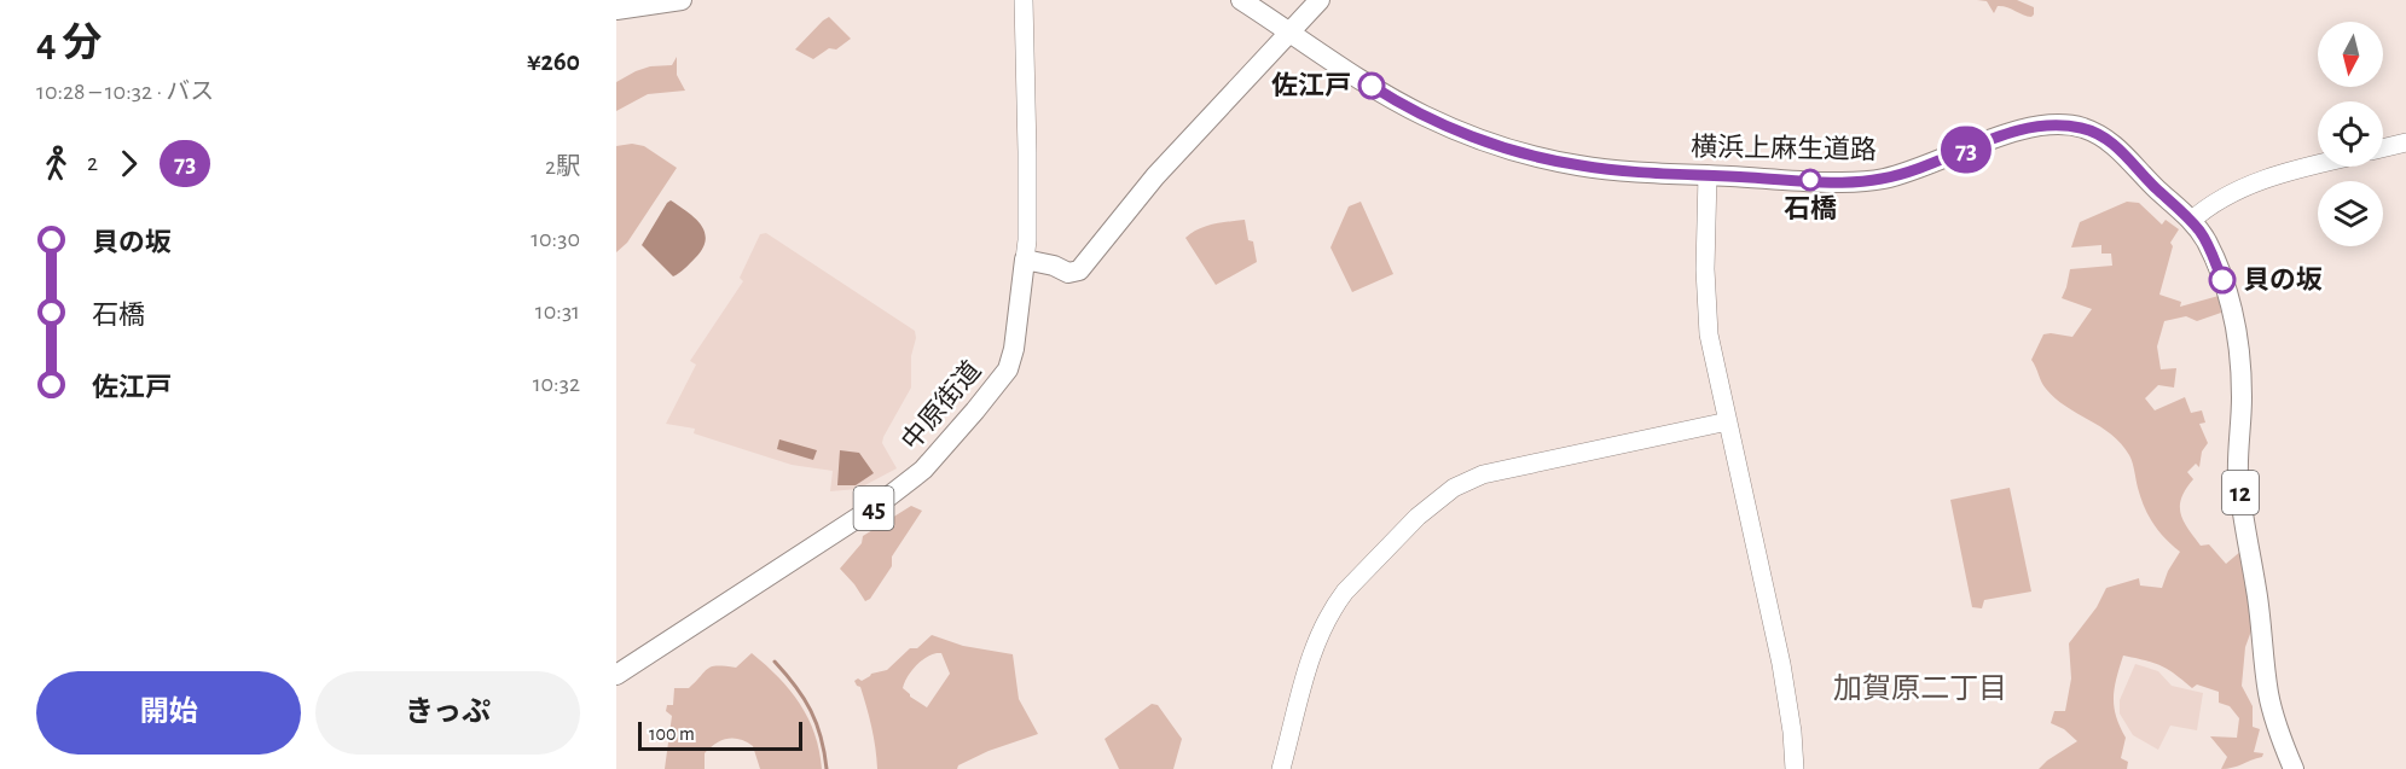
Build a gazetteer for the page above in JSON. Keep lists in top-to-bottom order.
{
  "streets": {
    "main road": [
      "横浜上麻生道路",
      "中原街道",
      "12",
      "45"
    ]
  },
  "districts": ["加賀原二丁目"],
  "places": ["佐江戸", "石橋", "貝の坂"],
  "lines": ["bus line 73"],
  "scale_bar": "100 m",
  "north": "bottom",
  "page": {
    "heading": ["4 分", "10:28 – 10:32 · バス", "¥260"],
    "on_map": "73",
    "legs": ["2", "73", "2駅"],
    "list": [
      {
        "name": "貝の坂",
        "value": "10:30"
      },
      {
        "name": "石橋",
        "value": "10:31"
      },
      {
        "name": "佐江戸",
        "value": "10:32"
      }
    ],
    "buttons": ["開始", "きっぷ"],
    "scale": "100 m"
  }
}
